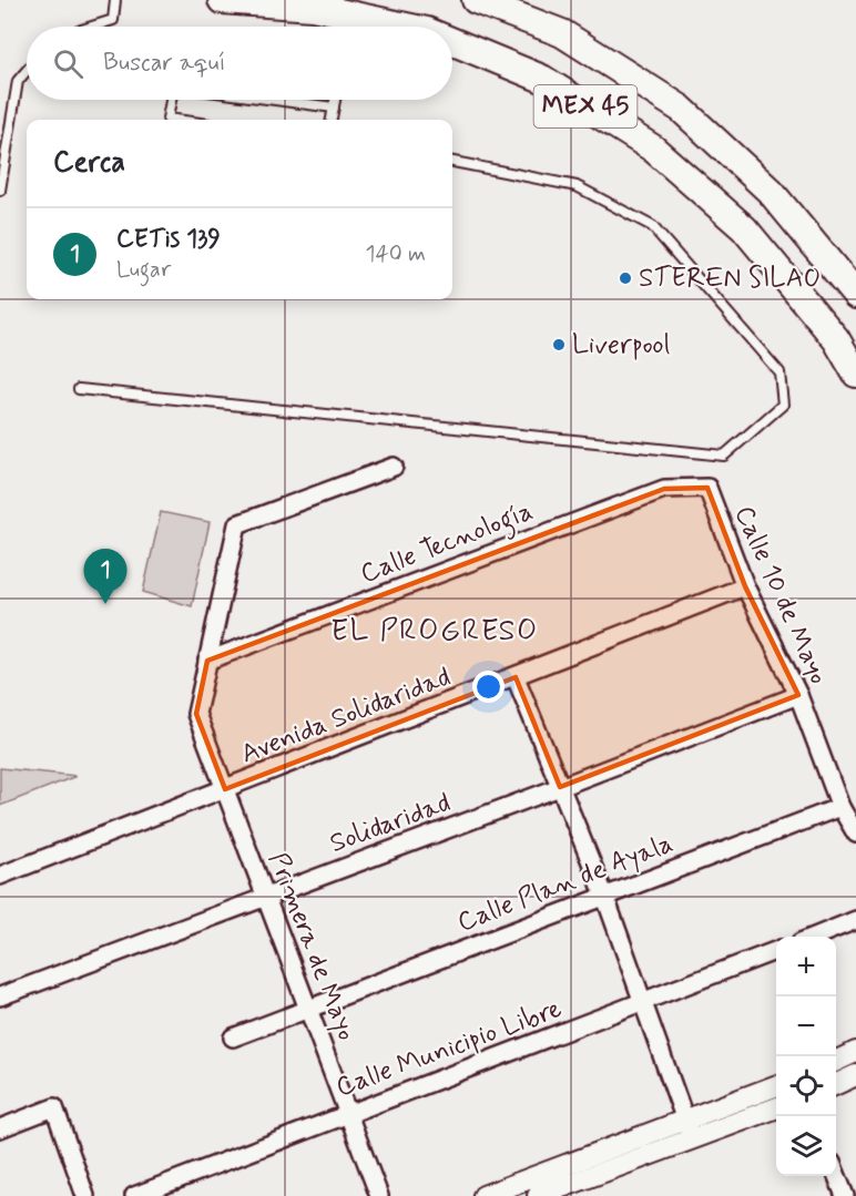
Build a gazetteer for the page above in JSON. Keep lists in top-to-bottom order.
{
  "streets": {
    "highway": ["MEX 45"],
    "street": [
      "Calle Tecnología",
      "Calle 10 de Mayo",
      "Avenida Solidaridad",
      "Solidaridad",
      "Calle Plan de Ayala",
      "Primera de Mayo",
      "Calle Municipio Libre"
    ]
  },
  "crossings": [
    ["Calle Tecnología", "Calle 10 de Mayo"],
    ["Calle Tecnología", "Primera de Mayo"],
    ["Calle 10 de Mayo", "Avenida Solidaridad"],
    ["Calle 10 de Mayo", "Solidaridad"],
    ["Calle 10 de Mayo", "Calle Plan de Ayala"],
    ["Avenida Solidaridad", "Primera de Mayo"],
    ["Solidaridad", "Primera de Mayo"],
    ["Calle Plan de Ayala", "Primera de Mayo"],
    ["Primera de Mayo", "Calle Municipio Libre"]
  ],
  "districts": ["EL PROGRESO"],
  "places": ["STEREN SILAO", "Liverpool"],
  "page": {
    "search": "Buscar aquí",
    "heading": "Cerca",
    "list": [
      {
        "mark": "1",
        "name": "CETis 139",
        "note": "Lugar",
        "value": "140 m"
      }
    ],
    "pins": "1",
    "map_buttons": ["+", "−"]
  }
}
